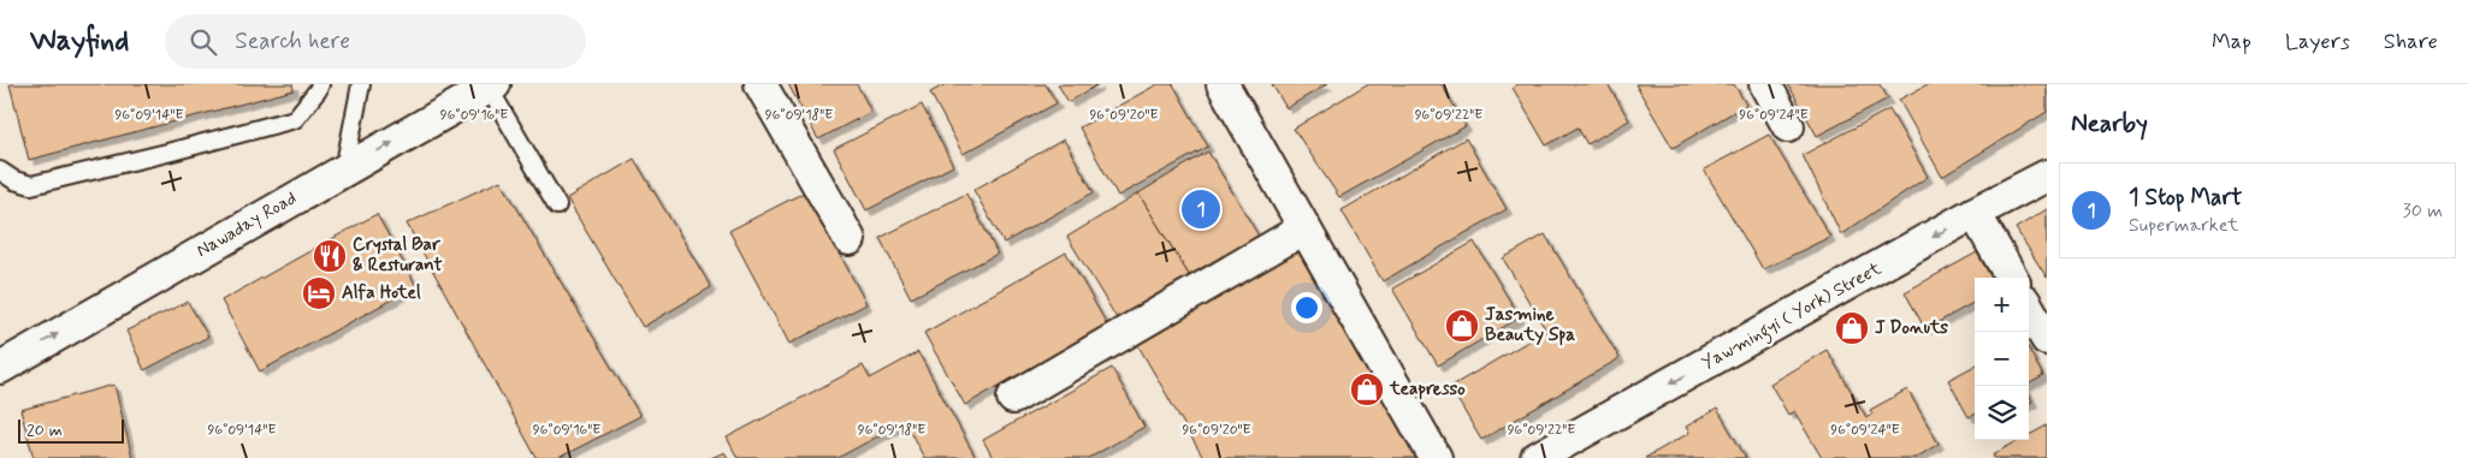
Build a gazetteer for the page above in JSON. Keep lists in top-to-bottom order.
{
  "streets": {
    "street": ["Nawaday Road", "Yawmingyi ( York) Street"]
  },
  "one_way": ["Nawaday Road", "Yawmingyi ( York) Street"],
  "places": {
    "restaurant": ["Crystal Bar & Resturant"],
    "hotel": ["Alfa Hotel"],
    "shop": ["Jasmine Beauty Spa", "J Donuts", "teapresso"]
  },
  "scale_bar": "20 m",
  "page": {
    "header": "Wayfind",
    "search": "Search here",
    "nav": ["Map", "Layers", "Share"],
    "heading": "Nearby",
    "list": [
      {
        "mark": "1",
        "name": "1 Stop Mart",
        "note": "Supermarket",
        "value": "30 m"
      }
    ],
    "pins": "1",
    "map_buttons": ["+", "−"],
    "scale": "20 m"
  },
  "coordinates": [
    "96°09'14\"E",
    "96°09'16\"E",
    "96°09'18\"E",
    "96°09'20\"E",
    "96°09'22\"E",
    "96°09'24\"E"
  ]
}
